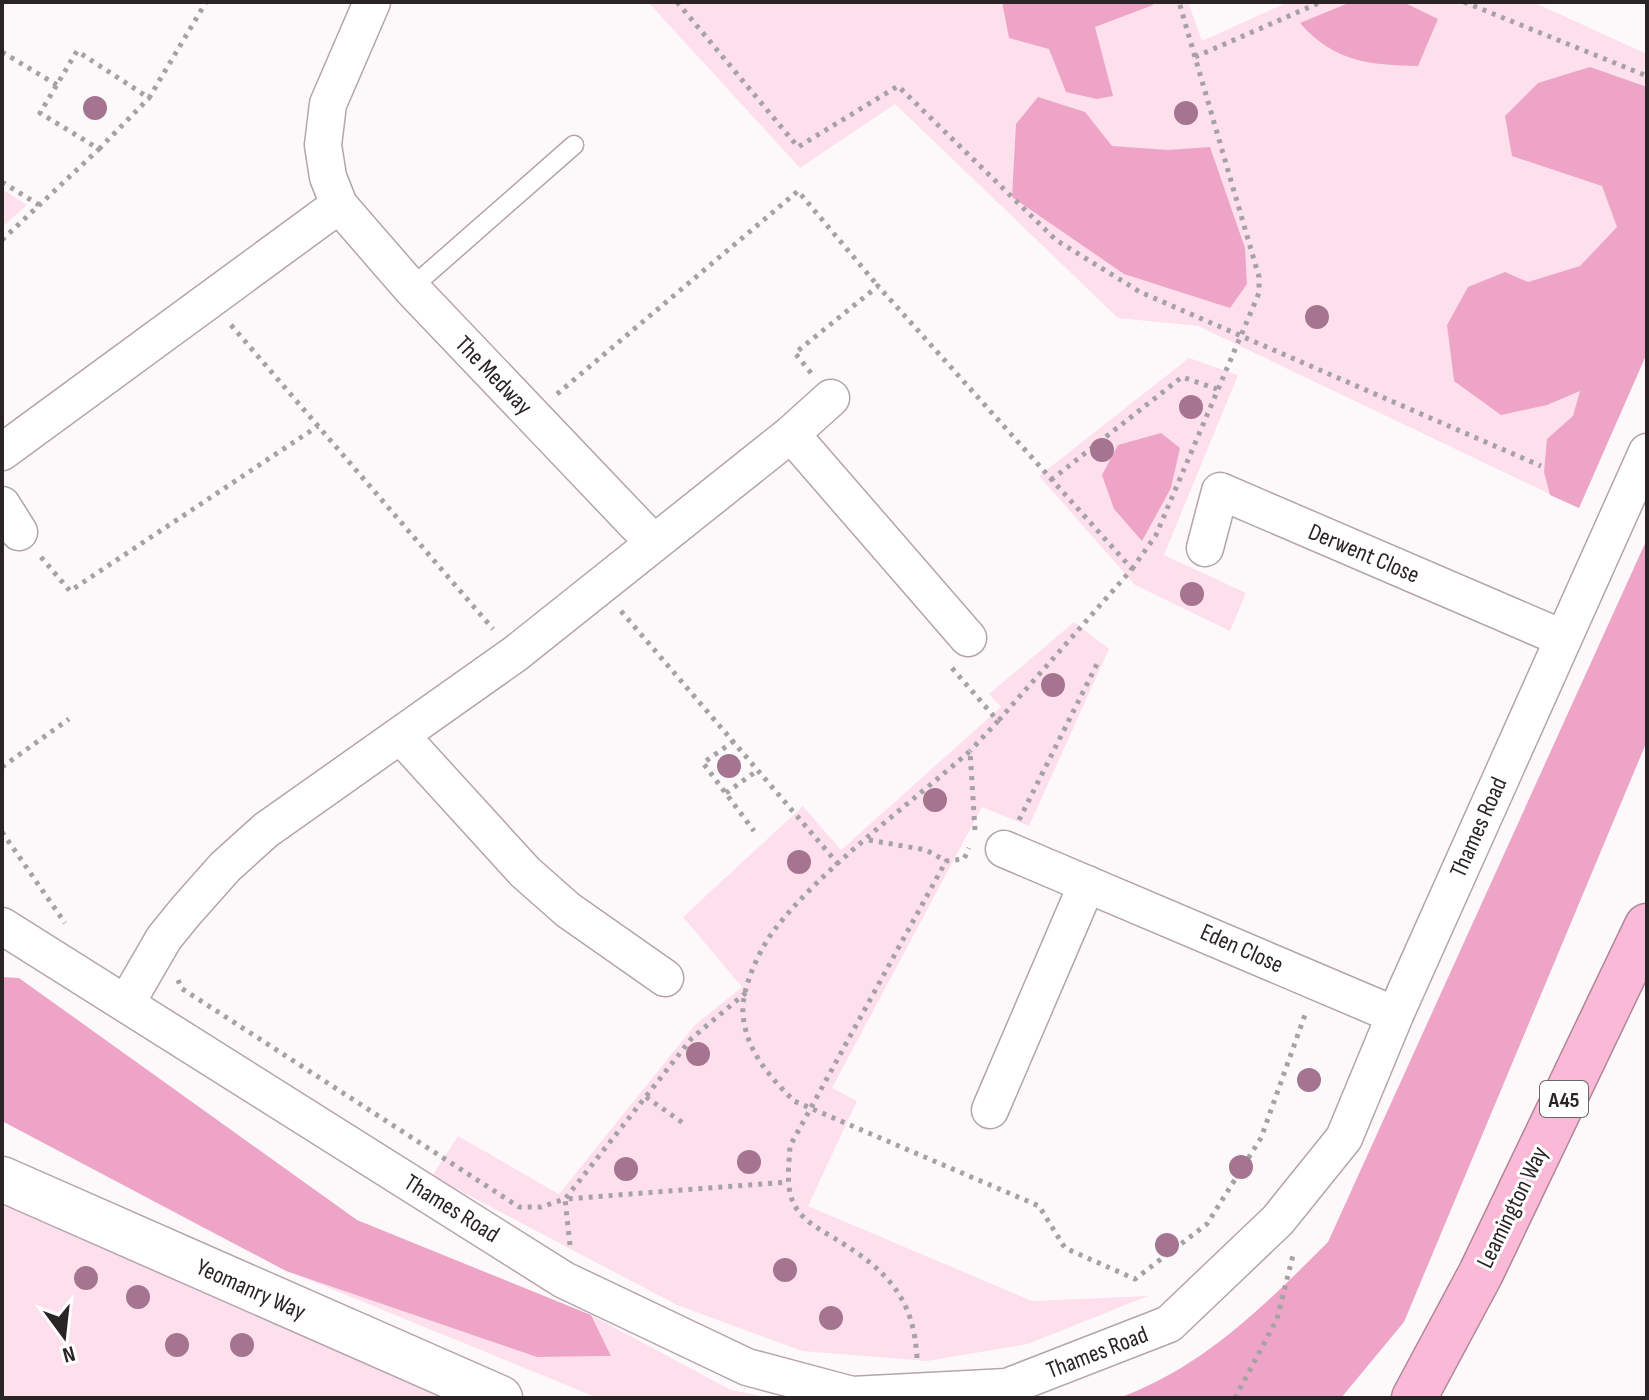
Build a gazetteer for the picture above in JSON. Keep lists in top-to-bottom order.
{
  "streets": {
    "highway": ["A45", "Leamington Way"],
    "street": [
      "The Medway",
      "Derwent Close",
      "Thames Road",
      "Eden Close",
      "Yeomanry Way"
    ]
  },
  "crossings": [
    ["Derwent Close", "Thames Road"],
    ["Thames Road", "Eden Close"]
  ],
  "north": "bottom"
}
